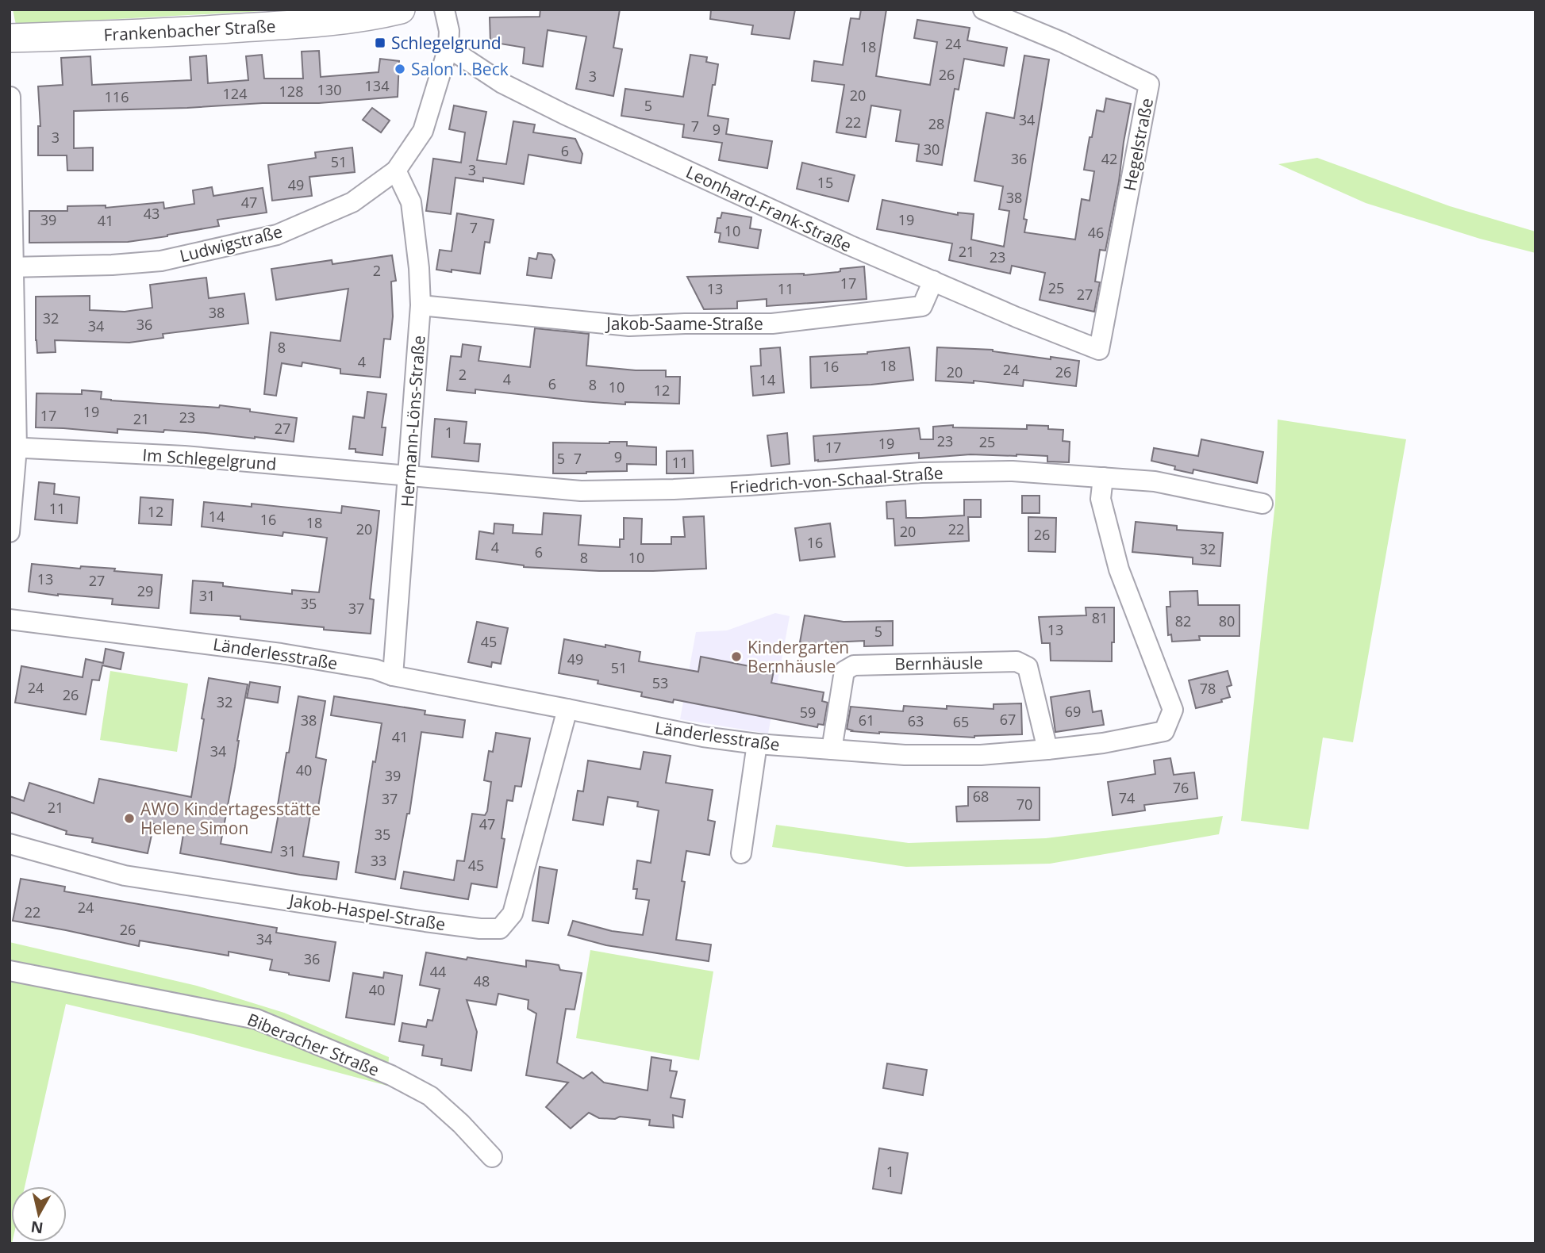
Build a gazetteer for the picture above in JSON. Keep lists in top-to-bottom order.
{
  "streets": {
    "main road": ["Frankenbacher Straße"],
    "street": [
      "Hegelstraße",
      "Leonhard-Frank-Straße",
      "Ludwigstraße",
      "Jakob-Saame-Straße",
      "Hermann-Löns-Straße",
      "Im Schlegelgrund",
      "Friedrich-von-Schaal-Straße",
      "Länderlesstraße",
      "Bernhäusle",
      "Jakob-Haspel-Straße",
      "Biberacher Straße"
    ]
  },
  "crossings": [
    ["Hegelstraße", "Leonhard-Frank-Straße"],
    ["Leonhard-Frank-Straße", "Ludwigstraße"],
    ["Leonhard-Frank-Straße", "Jakob-Saame-Straße"],
    ["Ludwigstraße", "Hermann-Löns-Straße"],
    ["Jakob-Saame-Straße", "Hermann-Löns-Straße"],
    ["Hermann-Löns-Straße", "Im Schlegelgrund"],
    ["Hermann-Löns-Straße", "Friedrich-von-Schaal-Straße"],
    ["Hermann-Löns-Straße", "Länderlesstraße"],
    ["Im Schlegelgrund", "Friedrich-von-Schaal-Straße"],
    ["Friedrich-von-Schaal-Straße", "Länderlesstraße"],
    ["Länderlesstraße", "Bernhäusle"],
    ["Länderlesstraße", "Jakob-Haspel-Straße"]
  ],
  "places": {
    "transit": ["Schlegelgrund"],
    "other": ["Salon I. Beck", "Kindergarten Bernhäusle", "AWO Kindertagesstätte Helene Simon"]
  },
  "house_numbers": [
    "24",
    "18",
    "26",
    "3",
    "134",
    "130",
    "128",
    "124",
    "20",
    "116",
    "5",
    "34",
    "22",
    "28",
    "7",
    "9",
    "3",
    "30",
    "6",
    "36",
    "42",
    "51",
    "3",
    "15",
    "49",
    "38",
    "47",
    "43",
    "39",
    "19",
    "41",
    "7",
    "10",
    "46",
    "21",
    "23",
    "2",
    "17",
    "25",
    "13",
    "11",
    "27",
    "38",
    "32",
    "36",
    "34",
    "8",
    "4",
    "18",
    "16",
    "24",
    "20",
    "26",
    "2",
    "4",
    "14",
    "6",
    "8",
    "10",
    "12",
    "19",
    "17",
    "23",
    "21",
    "27",
    "1",
    "23",
    "25",
    "19",
    "17",
    "9",
    "5",
    "7",
    "11",
    "11",
    "12",
    "14",
    "16",
    "18",
    "20",
    "22",
    "20",
    "26",
    "16",
    "4",
    "32",
    "6",
    "8",
    "10",
    "13",
    "27",
    "29",
    "31",
    "35",
    "37",
    "81",
    "82",
    "80",
    "13",
    "5",
    "45",
    "49",
    "51",
    "53",
    "24",
    "78",
    "26",
    "32",
    "69",
    "59",
    "67",
    "38",
    "61",
    "63",
    "65",
    "41",
    "34",
    "40",
    "39",
    "76",
    "68",
    "74",
    "37",
    "70",
    "21",
    "47",
    "35",
    "31",
    "33",
    "45",
    "24",
    "22",
    "26",
    "34",
    "36",
    "44",
    "48",
    "40",
    "1"
  ],
  "north": "bottom"
}
